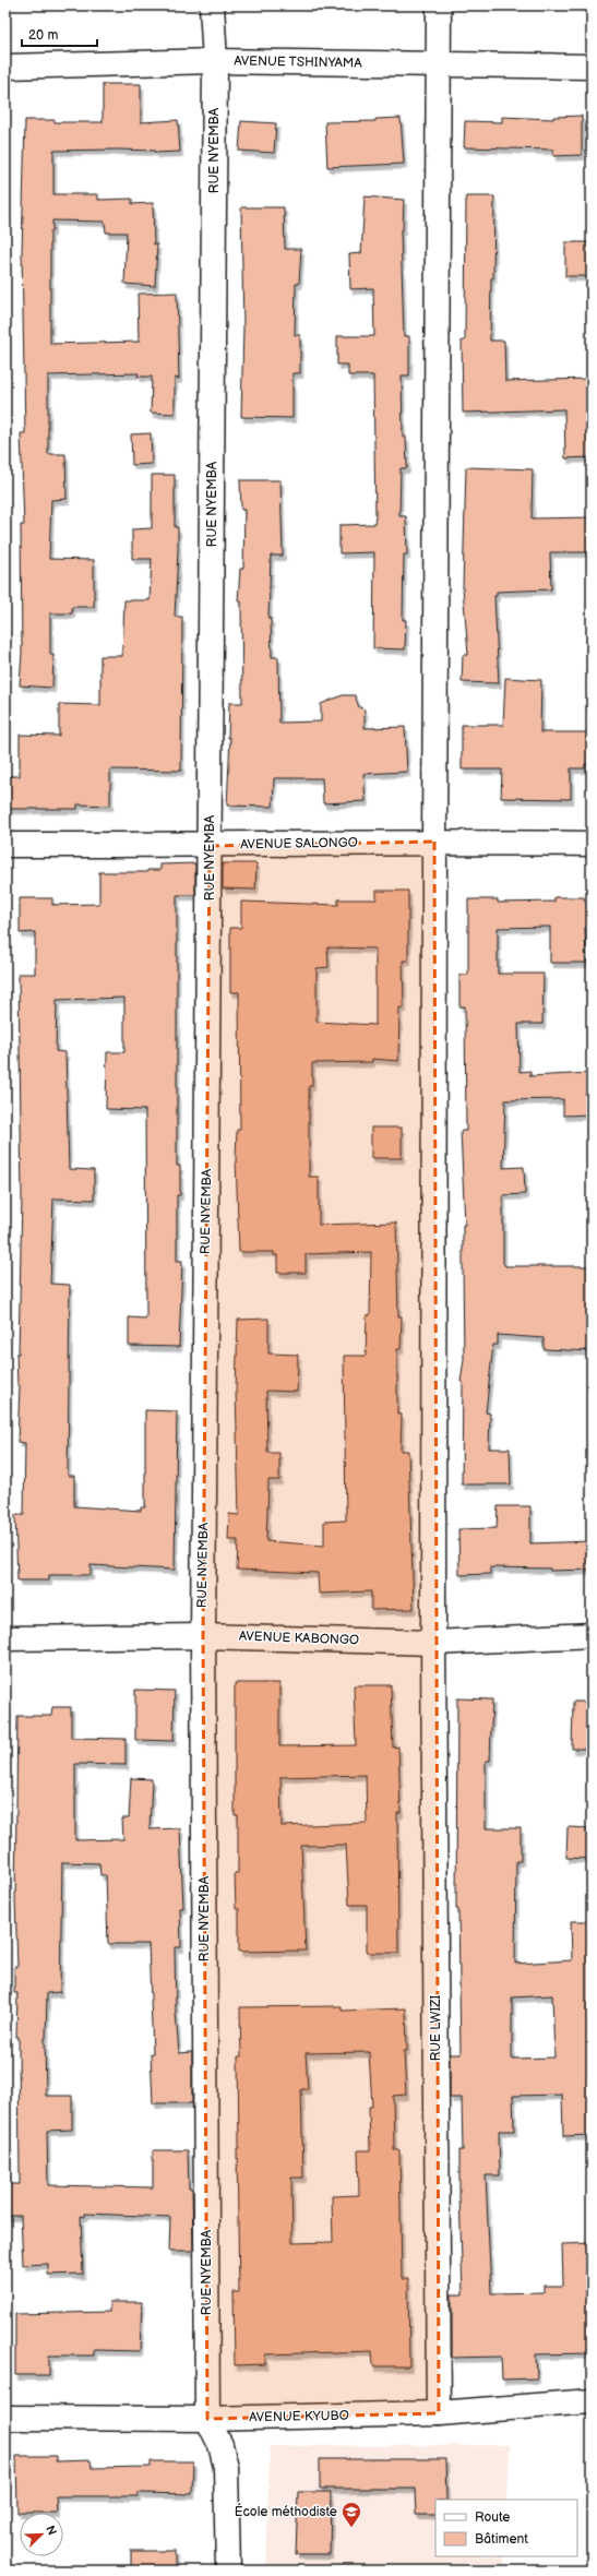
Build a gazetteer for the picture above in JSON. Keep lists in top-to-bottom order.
{
  "streets": {
    "street": [
      "AVENUE TSHINYAMA",
      "RUE NYEMBA",
      "AVENUE SALONGO",
      "AVENUE KABONGO",
      "RUE LWIZI",
      "AVENUE KYUBO"
    ]
  },
  "crossings": [
    ["AVENUE TSHINYAMA", "RUE NYEMBA"],
    ["AVENUE TSHINYAMA", "RUE LWIZI"],
    ["RUE NYEMBA", "AVENUE SALONGO"],
    ["RUE NYEMBA", "AVENUE KABONGO"],
    ["RUE NYEMBA", "AVENUE KYUBO"],
    ["AVENUE SALONGO", "RUE LWIZI"],
    ["AVENUE KABONGO", "RUE LWIZI"],
    ["RUE LWIZI", "AVENUE KYUBO"]
  ],
  "places": {
    "school or university": ["École méthodiste"]
  },
  "legend": ["Route", "Bâtiment"],
  "scale_bar": "20 m",
  "north": "top right"
}
